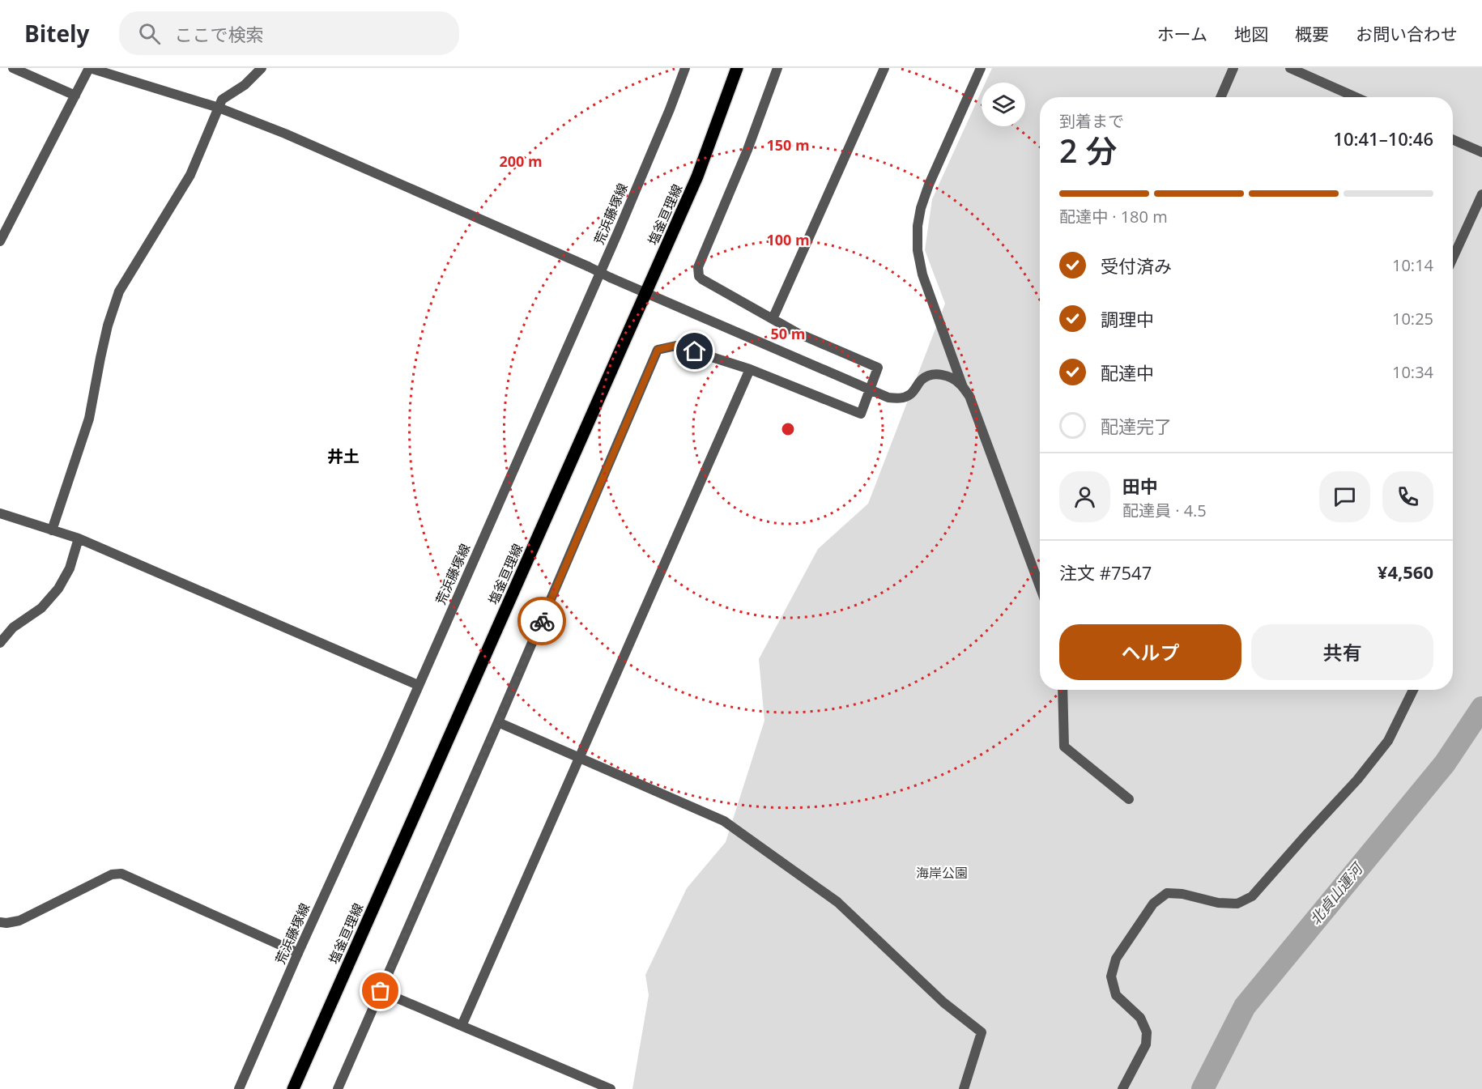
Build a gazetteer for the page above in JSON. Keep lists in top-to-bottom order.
{
  "streets": {
    "main road": ["塩釜亘理線"],
    "street": ["荒浜藤塚線"]
  },
  "districts": ["井土"],
  "water": ["北貞山運河"],
  "parks": ["海岸公園"],
  "page": {
    "header": "Bitely",
    "search": "ここで検索",
    "nav": [
      "ホーム",
      "地図",
      "概要",
      "お問い合わせ"
    ],
    "heading": ["2 分", "到着まで", "10:41–10:46"],
    "panel": [
      "田中",
      "配達員 · 4.5",
      "注文 #7547",
      "¥4,560"
    ],
    "bar": "配達中 · 180 m",
    "list": [
      ["受付済み", "10:14"],
      ["調理中", "10:25"],
      ["配達中", "10:34"],
      "配達完了"
    ],
    "buttons": ["ヘルプ", "共有"]
  },
  "rings": [
    "150 m",
    "200 m",
    "100 m",
    "50 m"
  ]
}
